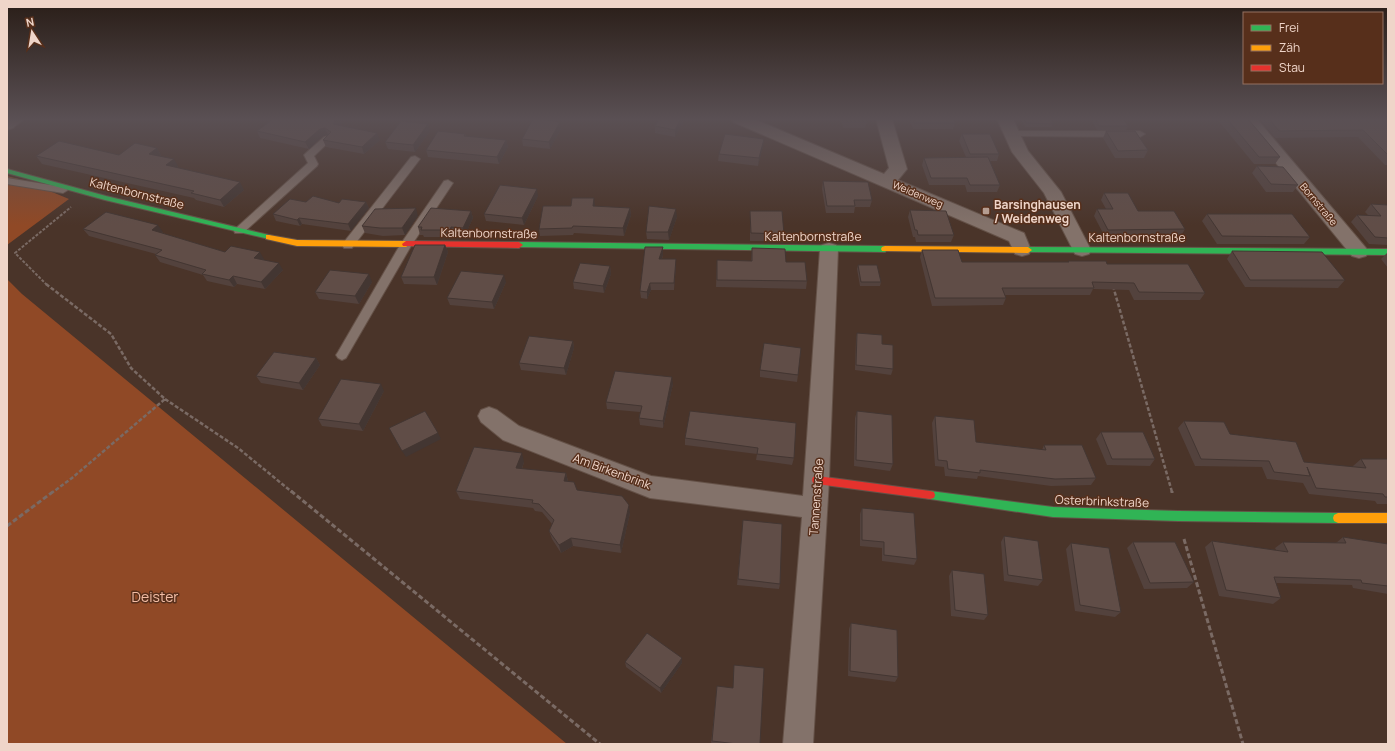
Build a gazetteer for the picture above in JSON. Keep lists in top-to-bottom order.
{
  "streets": {
    "street": [
      "Kaltenbornstraße",
      "Weidenweg",
      "Bornstraße",
      "Am Birkenbrink",
      "Tannenstraße",
      "Osterbrinkstraße"
    ]
  },
  "crossings": [
    ["Kaltenbornstraße", "Weidenweg"],
    ["Kaltenbornstraße", "Bornstraße"],
    ["Kaltenbornstraße", "Tannenstraße"],
    ["Am Birkenbrink", "Tannenstraße"],
    ["Tannenstraße", "Osterbrinkstraße"]
  ],
  "parks": ["Deister"],
  "places": {
    "transit": ["Barsinghausen / Weidenweg"]
  },
  "legend": ["Frei", "Zäh", "Stau"],
  "north": "top"
}
